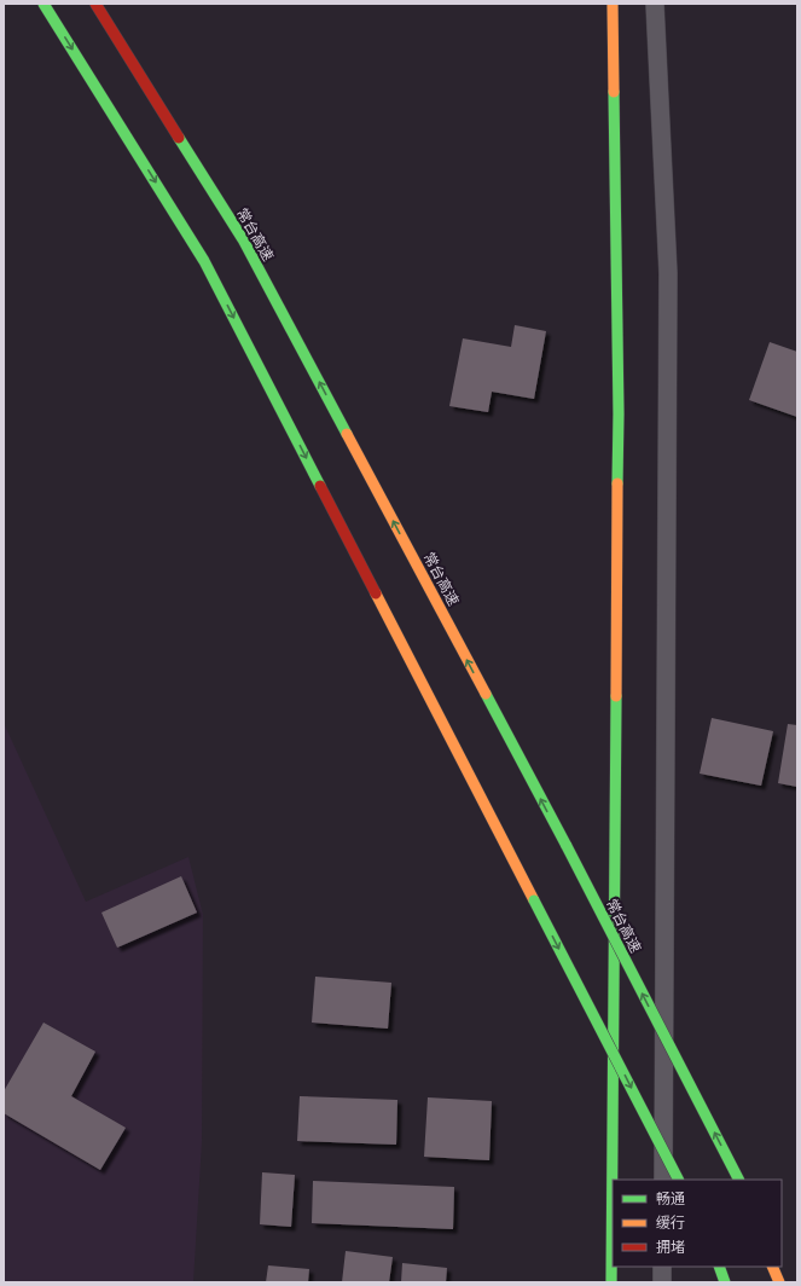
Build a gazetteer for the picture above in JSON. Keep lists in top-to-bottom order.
{
  "streets": {
    "main road": ["常台高速"]
  },
  "legend": ["畅通", "缓行", "拥堵"]
}
